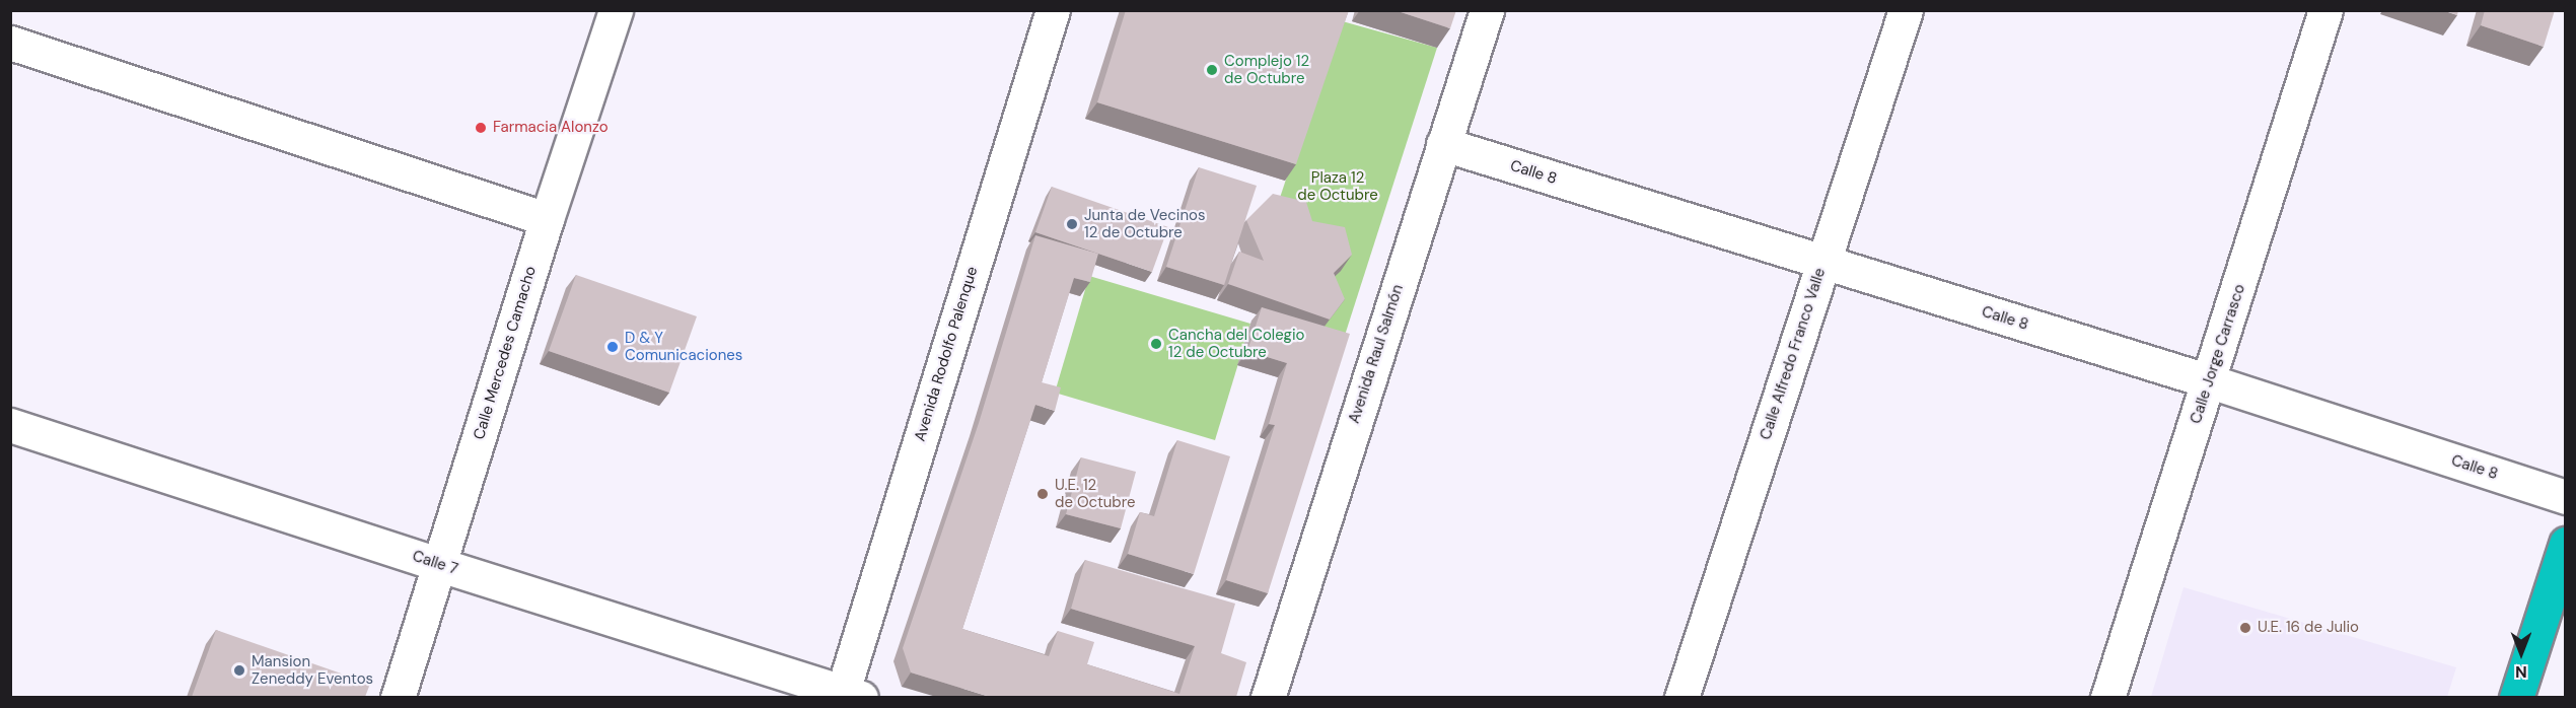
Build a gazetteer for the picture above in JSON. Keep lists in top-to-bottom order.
{
  "streets": {
    "street": [
      "Calle 8",
      "Calle Mercedes Camacho",
      "Avenida Rodolfo Palenque",
      "Avenida Raul Salmón",
      "Calle Alfredo Franco Valle",
      "Calle Jorge Carrasco",
      "Calle 7"
    ]
  },
  "crossings": [
    ["Calle 8", "Avenida Raul Salmón"],
    ["Calle 8", "Calle Alfredo Franco Valle"],
    ["Calle 8", "Calle Jorge Carrasco"],
    ["Calle Mercedes Camacho", "Calle 7"],
    ["Avenida Rodolfo Palenque", "Calle 7"]
  ],
  "parks": ["Plaza 12 de Octubre"],
  "places": [
    "Complejo 12 de Octubre",
    "Farmacia Alonzo",
    "Junta de Vecinos 12 de Octubre",
    "Cancha del Colegio 12 de Octubre",
    "D & Y Comunicaciones",
    "U.E. 12 de Octubre",
    "U.E. 16 de Julio",
    "Mansion Zeneddy Eventos"
  ],
  "north": "bottom"
}
